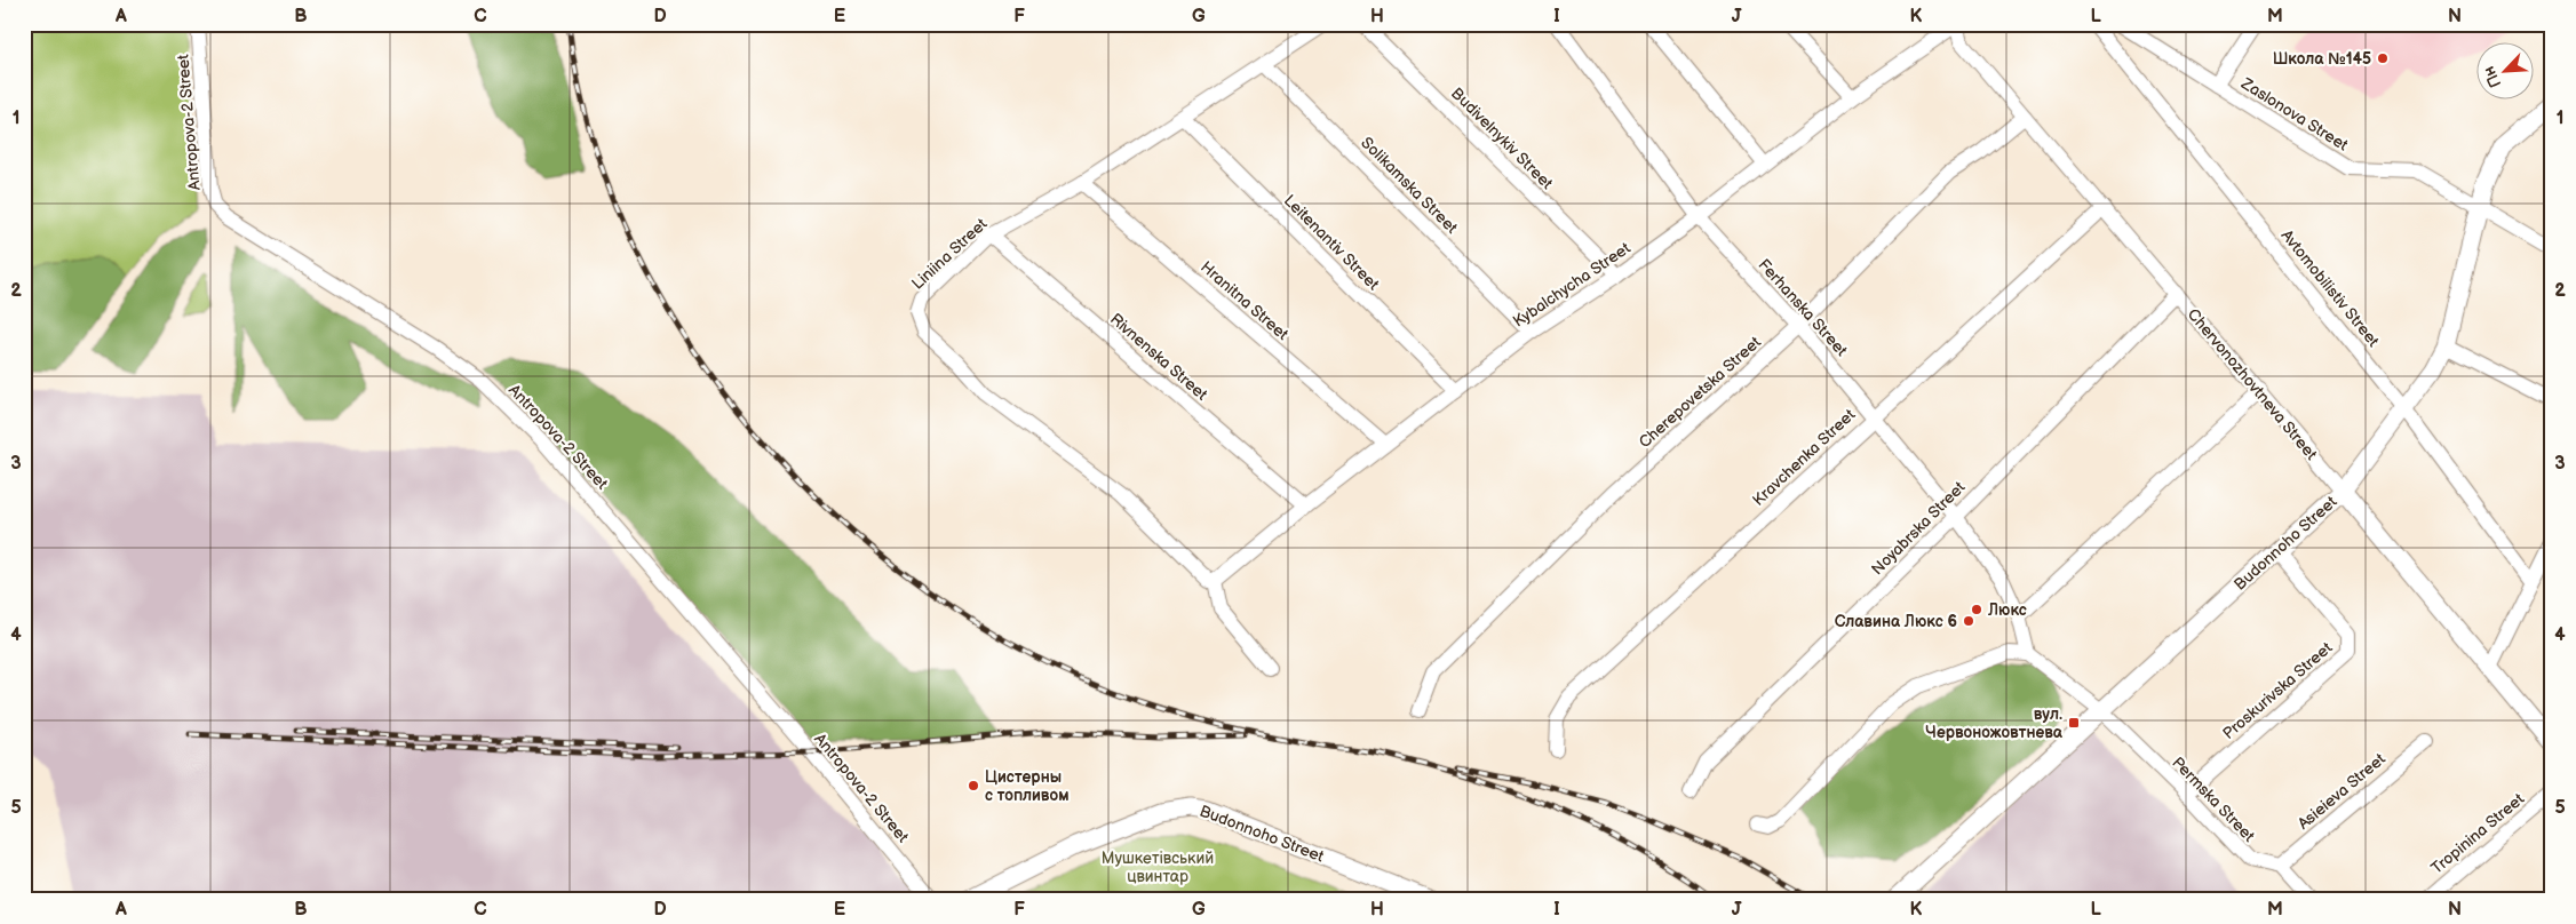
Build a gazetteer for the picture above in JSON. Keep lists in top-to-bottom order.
{
  "streets": {
    "main road": ["Chervonozhovtneva Street", "Budonnoho Street"],
    "street": [
      "Zaslonova Street",
      "Antropova-2 Street",
      "Budivelnykiv Street",
      "Solikamska Street",
      "Leitenantiv Street",
      "Liniina Street",
      "Kybalchycha Street",
      "Avtomobilistiv Street",
      "Hranitna Street",
      "Ferhanska Street",
      "Rivnenska Street",
      "Cherepovetska Street",
      "Kravchenka Street",
      "Noyabrska Street",
      "Proskurivska Street",
      "Asieieva Street",
      "Permska Street",
      "Tropinina Street"
    ]
  },
  "crossings": [
    ["Zaslonova Street", "Budonnoho Street"],
    ["Budivelnykiv Street", "Kybalchycha Street"],
    ["Solikamska Street", "Liniina Street"],
    ["Solikamska Street", "Kybalchycha Street"],
    ["Leitenantiv Street", "Liniina Street"],
    ["Leitenantiv Street", "Kybalchycha Street"],
    ["Liniina Street", "Kybalchycha Street"],
    ["Liniina Street", "Hranitna Street"],
    ["Liniina Street", "Rivnenska Street"],
    ["Kybalchycha Street", "Hranitna Street"],
    ["Kybalchycha Street", "Ferhanska Street"],
    ["Kybalchycha Street", "Rivnenska Street"],
    ["Kybalchycha Street", "Chervonozhovtneva Street"],
    ["Avtomobilistiv Street", "Budonnoho Street"],
    ["Ferhanska Street", "Cherepovetska Street"],
    ["Ferhanska Street", "Kravchenka Street"],
    ["Ferhanska Street", "Noyabrska Street"],
    ["Chervonozhovtneva Street", "Cherepovetska Street"],
    ["Chervonozhovtneva Street", "Kravchenka Street"],
    ["Chervonozhovtneva Street", "Noyabrska Street"],
    ["Chervonozhovtneva Street", "Budonnoho Street"],
    ["Budonnoho Street", "Proskurivska Street"],
    ["Budonnoho Street", "Permska Street"],
    ["Proskurivska Street", "Permska Street"],
    ["Asieieva Street", "Permska Street"]
  ],
  "parks": ["Мушкетівський цвинтар"],
  "places": {
    "other": [
      "Школа №145",
      "Люкс",
      "Славина Люкс 6",
      "Цистерны с топливом"
    ],
    "transit": ["вул. Червоножовтнева"]
  },
  "north": "bottom left",
  "grid": {
    "columns": [
      "A",
      "B",
      "C",
      "D",
      "E",
      "F",
      "G",
      "H",
      "I",
      "J",
      "K",
      "L",
      "M",
      "N"
    ],
    "rows": [
      "1",
      "2",
      "3",
      "4",
      "5"
    ]
  }
}
